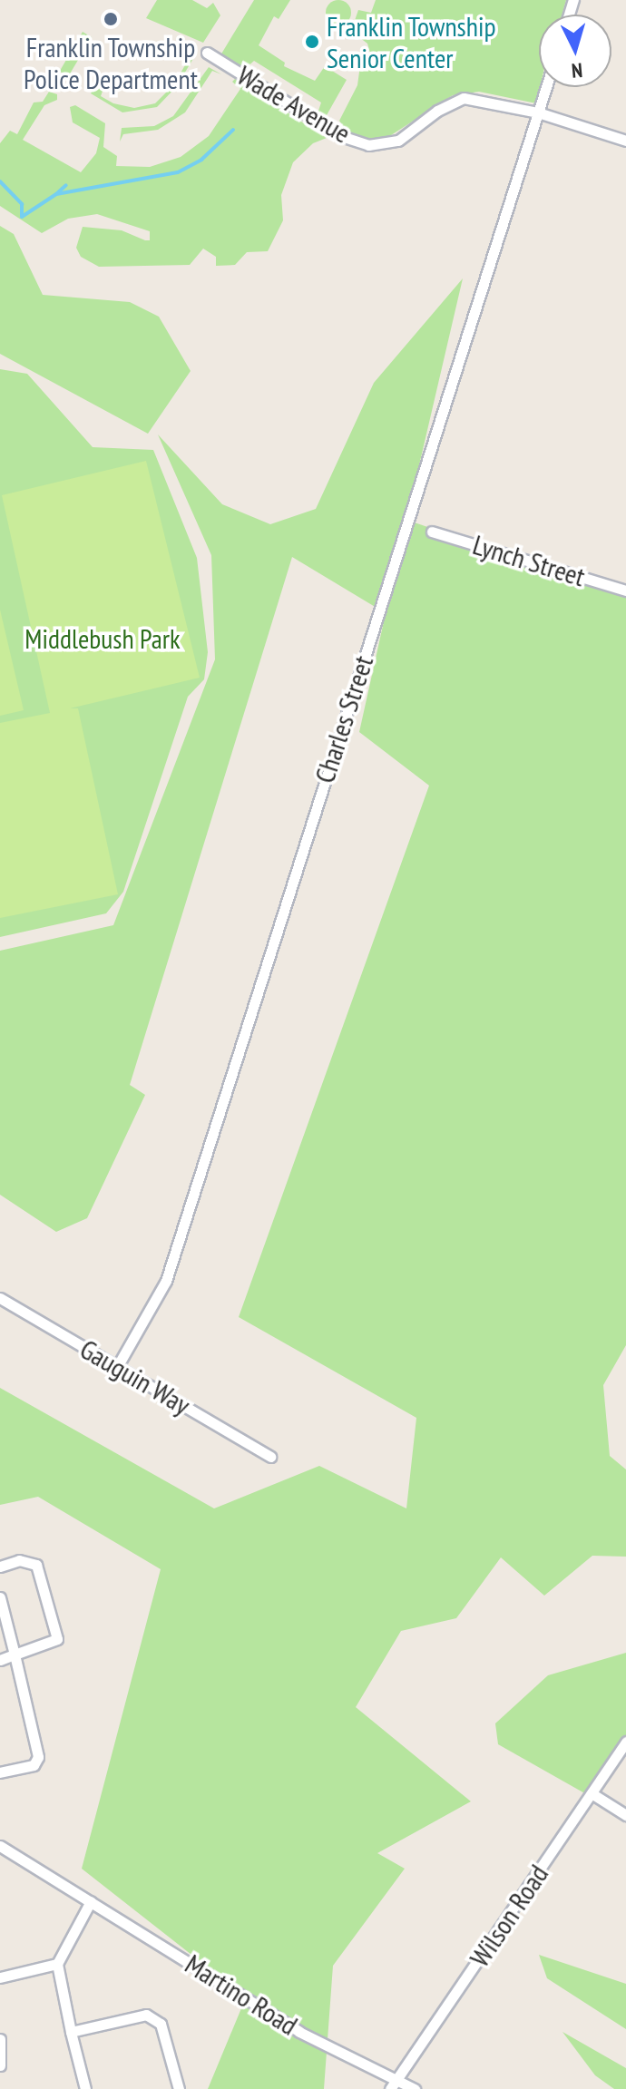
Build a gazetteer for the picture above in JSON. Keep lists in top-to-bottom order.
{
  "streets": {
    "street": [
      "Wade Avenue",
      "Lynch Street",
      "Charles Street",
      "Gauguin Way",
      "Wilson Road",
      "Martino Road"
    ]
  },
  "crossings": [
    ["Wade Avenue", "Charles Street"],
    ["Charles Street", "Gauguin Way"],
    ["Wilson Road", "Martino Road"]
  ],
  "parks": ["Middlebush Park"],
  "places": ["Franklin Township Police Department", "Franklin Township Senior Center"],
  "north": "bottom"
}
